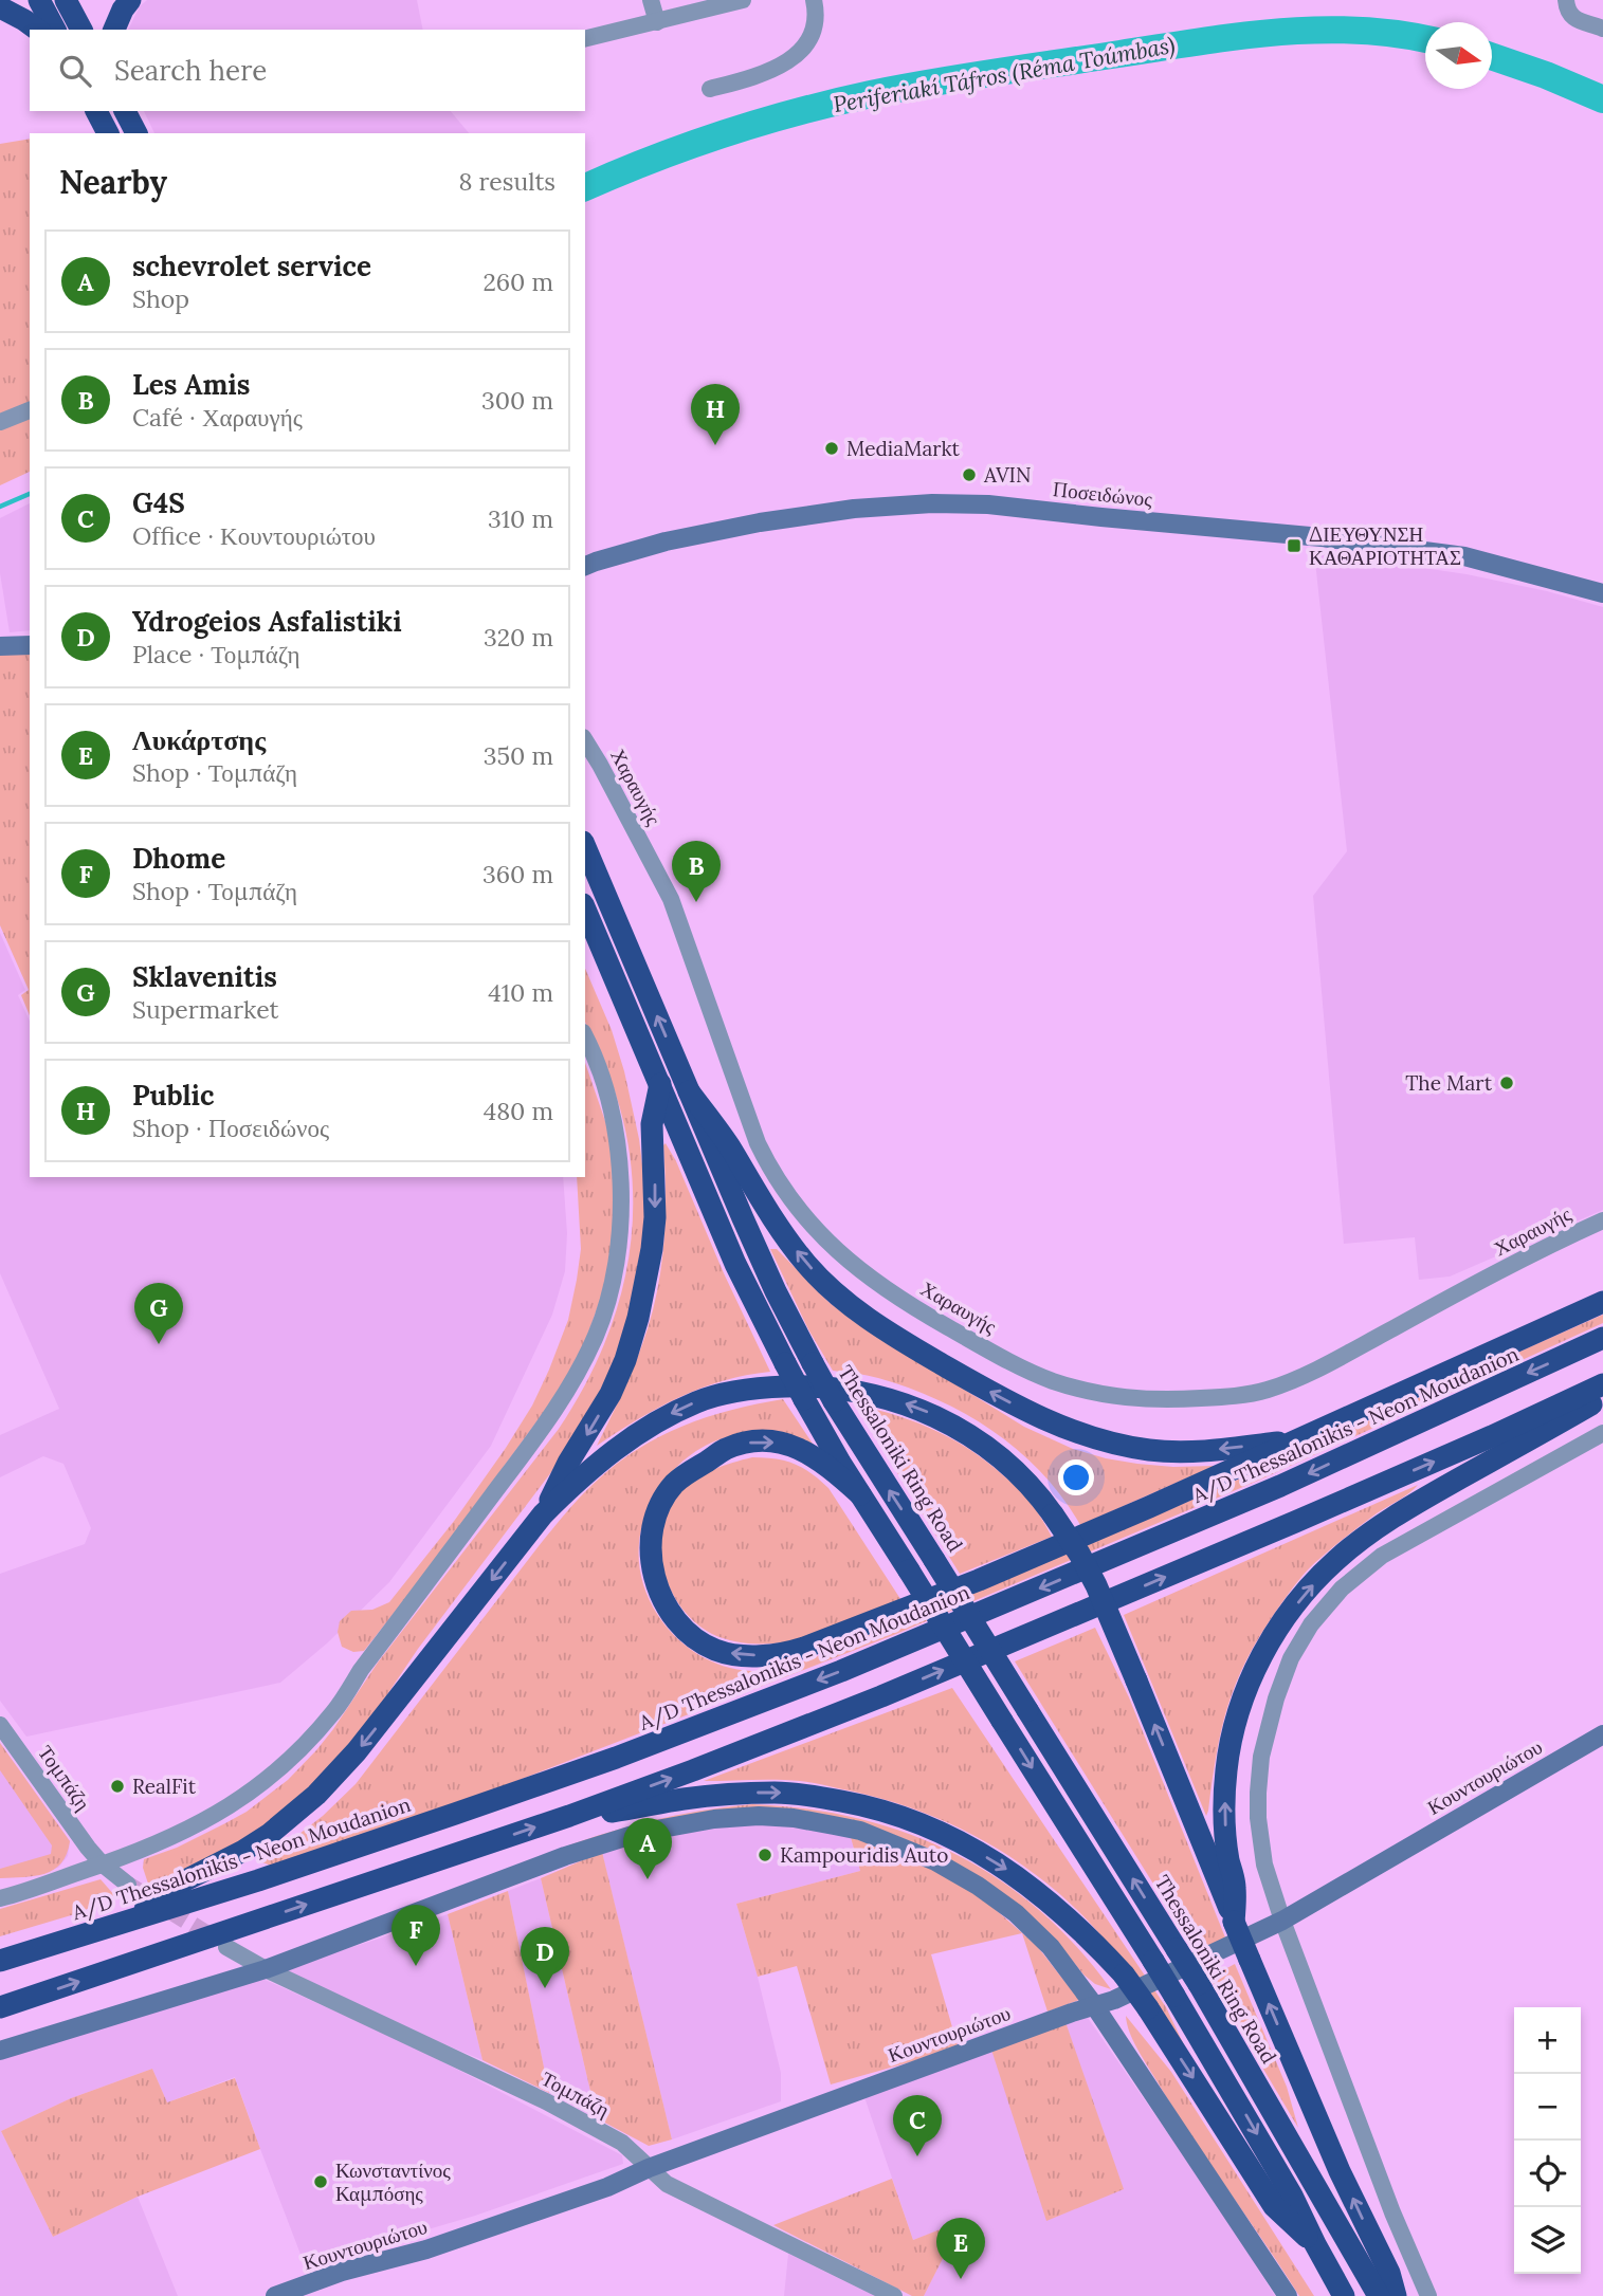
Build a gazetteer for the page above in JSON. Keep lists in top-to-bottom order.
{
  "streets": {
    "highway": ["A/D Thessalonikis - Neon Moudanion", "Thessaloniki Ring Road"],
    "street": [
      "Ποσειδώνος",
      "Χαραυγής",
      "Κουντουριώτου",
      "Τομπάζη"
    ]
  },
  "crossings": [
    ["Κουντουριώτου", "Τομπάζη"]
  ],
  "water": ["Periferiakí Táfros (Réma Toúmbas)"],
  "places": {
    "other": [
      "MediaMarkt",
      "AVIN",
      "The Mart",
      "RealFit",
      "Kampouridis Auto",
      "Κωνσταντίνος Καμπόσης"
    ],
    "transit": ["ΔΙΕΥΘΥΝΣΗ ΚΑΘΑΡΙΟΤΗΤΑΣ"]
  },
  "north": "right",
  "page": {
    "search": "Search here",
    "heading": ["Nearby", "8 results"],
    "list": [
      {
        "mark": "A",
        "name": "schevrolet service",
        "note": "Shop",
        "value": "260 m"
      },
      {
        "mark": "B",
        "name": "Les Amis",
        "note": "Café · Χαραυγής",
        "value": "300 m"
      },
      {
        "mark": "C",
        "name": "G4S",
        "note": "Office · Κουντουριώτου",
        "value": "310 m"
      },
      {
        "mark": "D",
        "name": "Ydrogeios Asfalistiki",
        "note": "Place · Τομπάζη",
        "value": "320 m"
      },
      {
        "mark": "E",
        "name": "Λυκάρτσης",
        "note": "Shop · Τομπάζη",
        "value": "350 m"
      },
      {
        "mark": "F",
        "name": "Dhome",
        "note": "Shop · Τομπάζη",
        "value": "360 m"
      },
      {
        "mark": "G",
        "name": "Sklavenitis",
        "note": "Supermarket",
        "value": "410 m"
      },
      {
        "mark": "H",
        "name": "Public",
        "note": "Shop · Ποσειδώνος",
        "value": "480 m"
      }
    ],
    "pins": [
      "H",
      "B",
      "G",
      "A",
      "F",
      "D",
      "C",
      "E"
    ],
    "map_buttons": ["+", "−"]
  }
}
